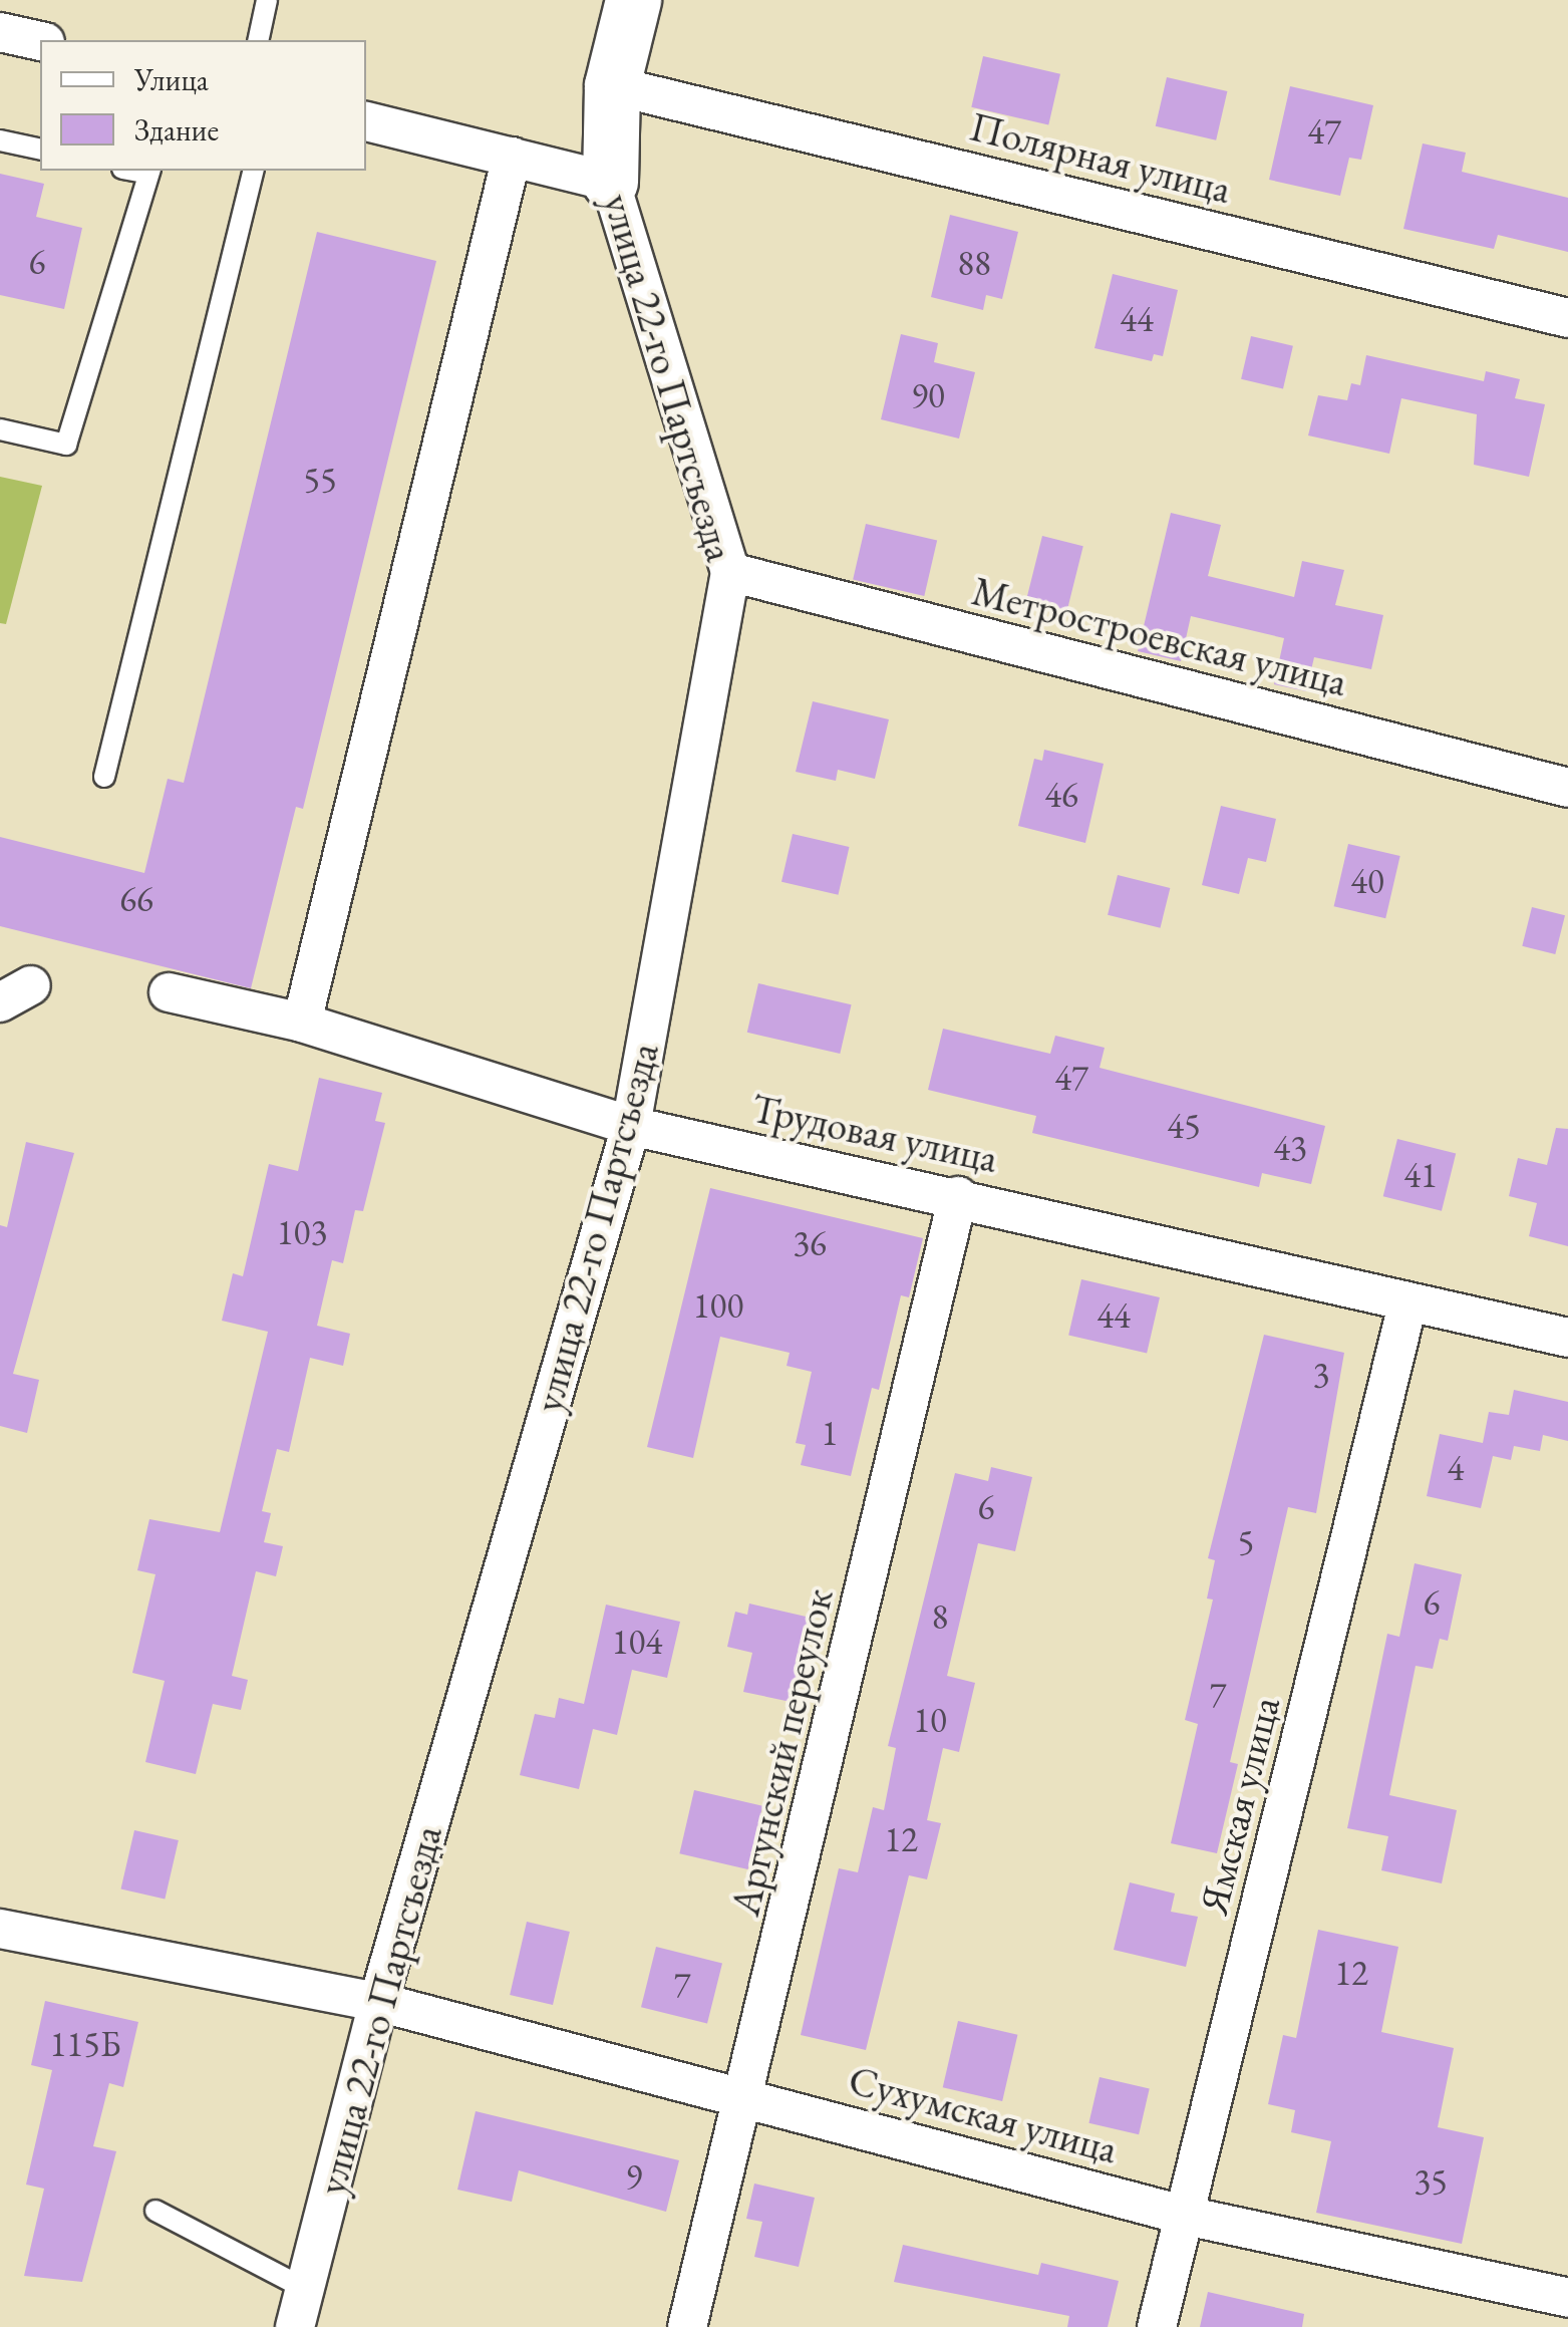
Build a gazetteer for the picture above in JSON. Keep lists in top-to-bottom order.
{
  "streets": {
    "street": [
      "Полярная улица",
      "улица 22-го Партсъезда",
      "Метростроевская улица",
      "Трудовая улица",
      "Аргунский переулок",
      "Ямская улица",
      "Сухумская улица"
    ]
  },
  "crossings": [
    ["Полярная улица", "улица 22-го Партсъезда"],
    ["улица 22-го Партсъезда", "Метростроевская улица"],
    ["улица 22-го Партсъезда", "Трудовая улица"],
    ["улица 22-го Партсъезда", "Сухумская улица"],
    ["Трудовая улица", "Аргунский переулок"],
    ["Трудовая улица", "Ямская улица"],
    ["Аргунский переулок", "Сухумская улица"],
    ["Ямская улица", "Сухумская улица"]
  ],
  "house_numbers": [
    "47",
    "6",
    "88",
    "44",
    "90",
    "55",
    "46",
    "40",
    "66",
    "47",
    "45",
    "43",
    "41",
    "103",
    "36",
    "100",
    "44",
    "3",
    "1",
    "4",
    "6",
    "5",
    "6",
    "8",
    "104",
    "7",
    "10",
    "12",
    "12",
    "7",
    "115Б",
    "9",
    "35"
  ],
  "legend": ["Улица", "Здание"]
}
